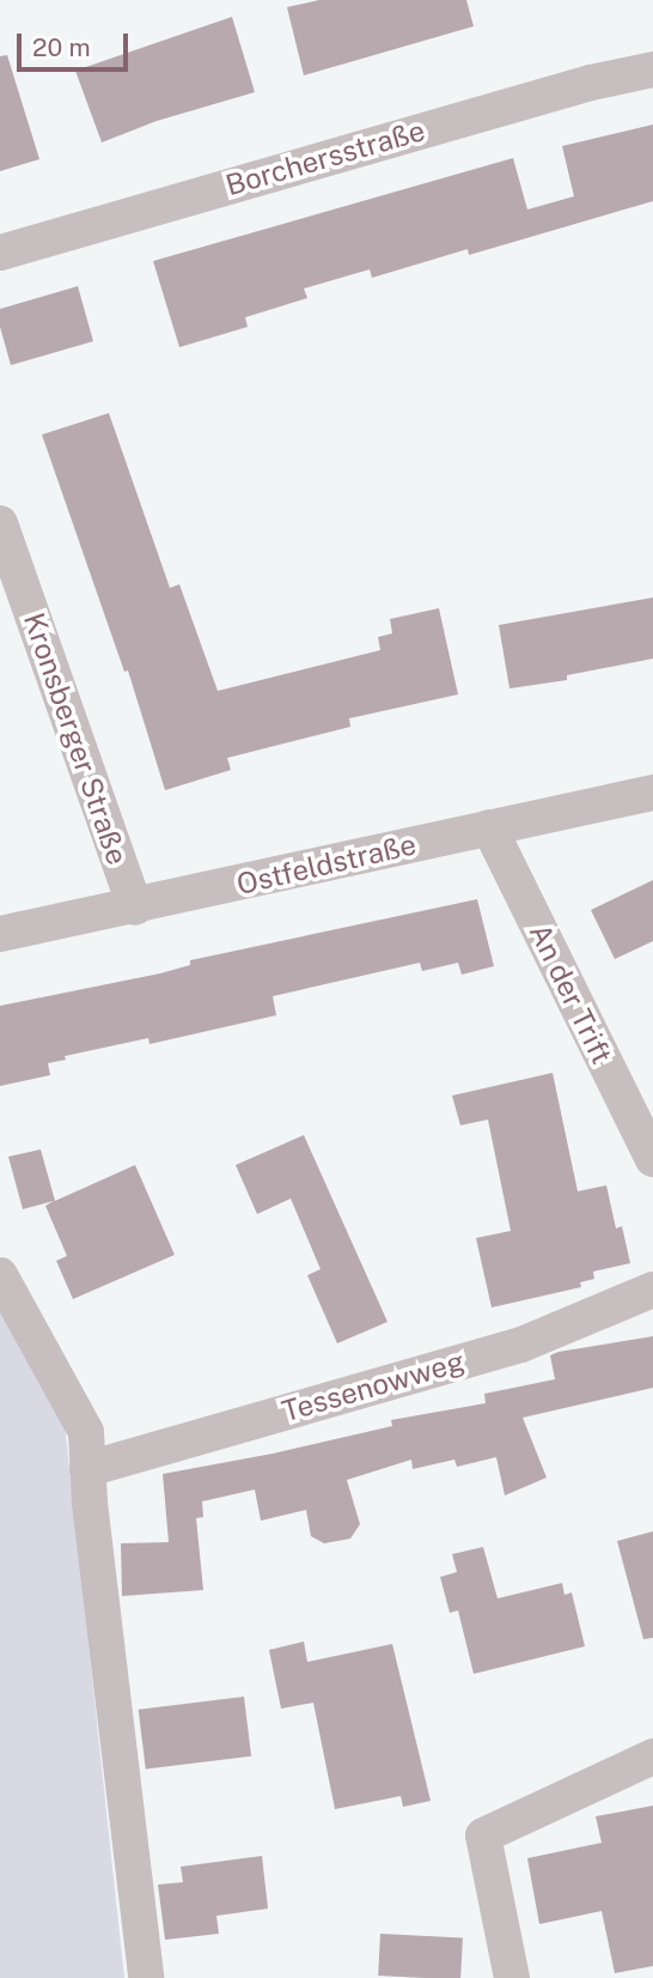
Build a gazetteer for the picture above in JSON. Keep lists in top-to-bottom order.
{
  "streets": {
    "street": [
      "Borchersstraße",
      "Kronsberger Straße",
      "Ostfeldstraße",
      "An der Trift",
      "Tessenowweg"
    ]
  },
  "crossings": [
    ["Kronsberger Straße", "Ostfeldstraße"],
    ["Ostfeldstraße", "An der Trift"]
  ],
  "scale_bar": "20 m"
}
